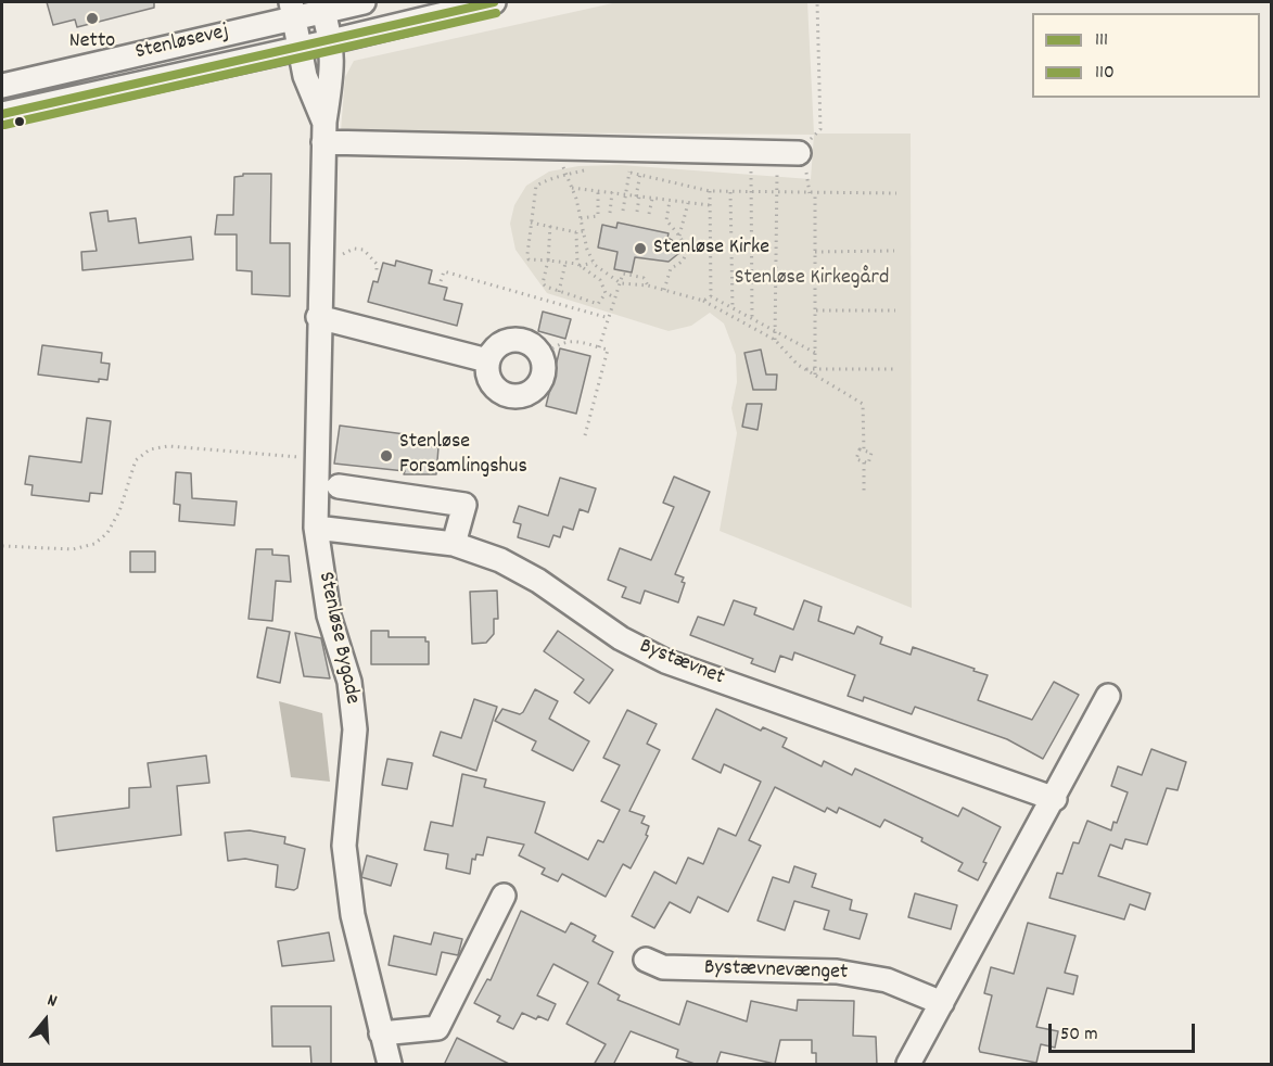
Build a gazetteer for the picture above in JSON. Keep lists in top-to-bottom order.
{
  "streets": {
    "street": [
      "Stenløsevej",
      "Stenløse Bygade",
      "Bystævnet",
      "Bystævnevænget"
    ]
  },
  "crossings": [
    ["Stenløsevej", "Stenløse Bygade"],
    ["Stenløse Bygade", "Bystævnet"]
  ],
  "parks": ["Stenløse Kirkegård"],
  "places": ["Netto", "Stenløse Kirke", "Stenløse Forsamlingshus"],
  "lines": ["transit line 111", "transit line 110"],
  "legend": ["111", "110"],
  "scale_bar": "50 m",
  "north": "top"
}
